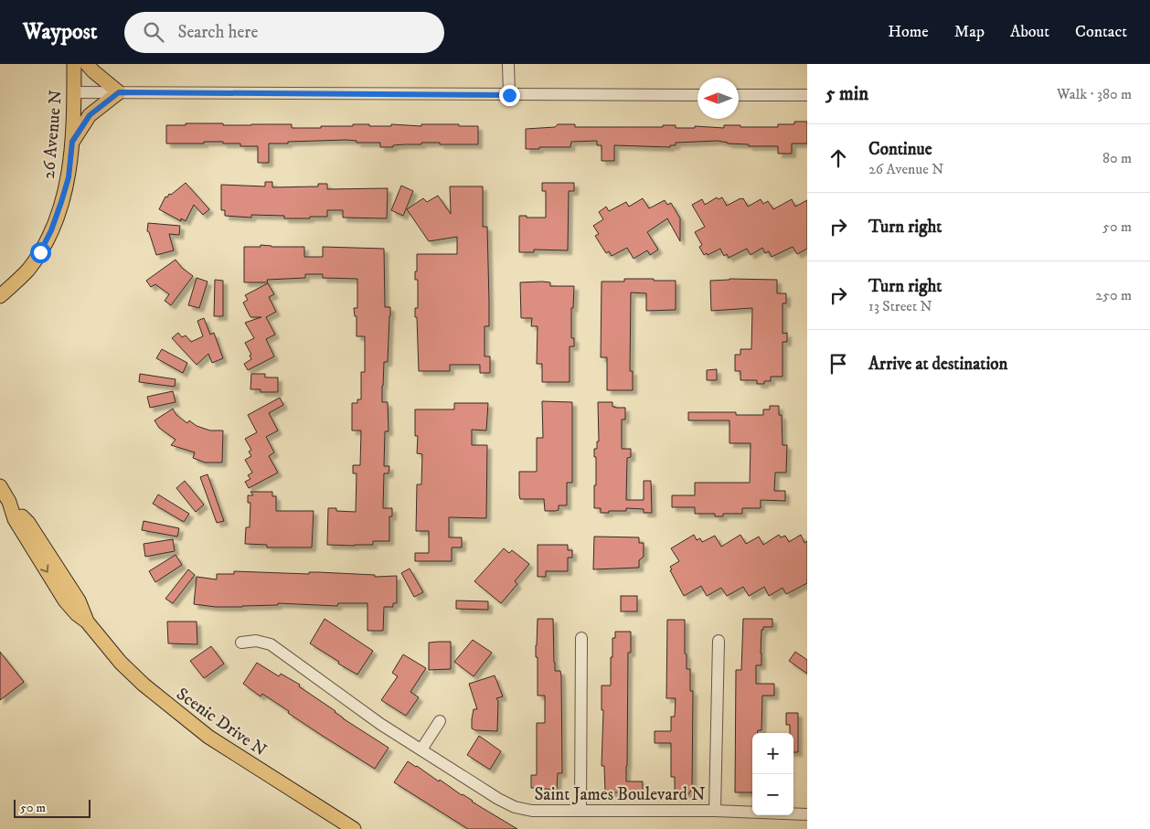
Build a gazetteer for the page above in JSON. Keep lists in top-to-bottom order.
{
  "streets": {
    "main road": ["26 Avenue N", "Scenic Drive N"],
    "street": ["Saint James Boulevard N"]
  },
  "scale_bar": "50 m",
  "north": "left",
  "page": {
    "header": "Waypost",
    "search": "Search here",
    "nav": [
      "Home",
      "Map",
      "About",
      "Contact"
    ],
    "heading": ["5 min", "Walk · 380 m"],
    "list": [
      ["Continue", "26 Avenue N", "80 m"],
      ["Turn right", "50 m"],
      ["Turn right", "13 Street N", "250 m"],
      "Arrive at destination"
    ],
    "map_buttons": ["+", "−"],
    "scale": "50 m"
  }
}
